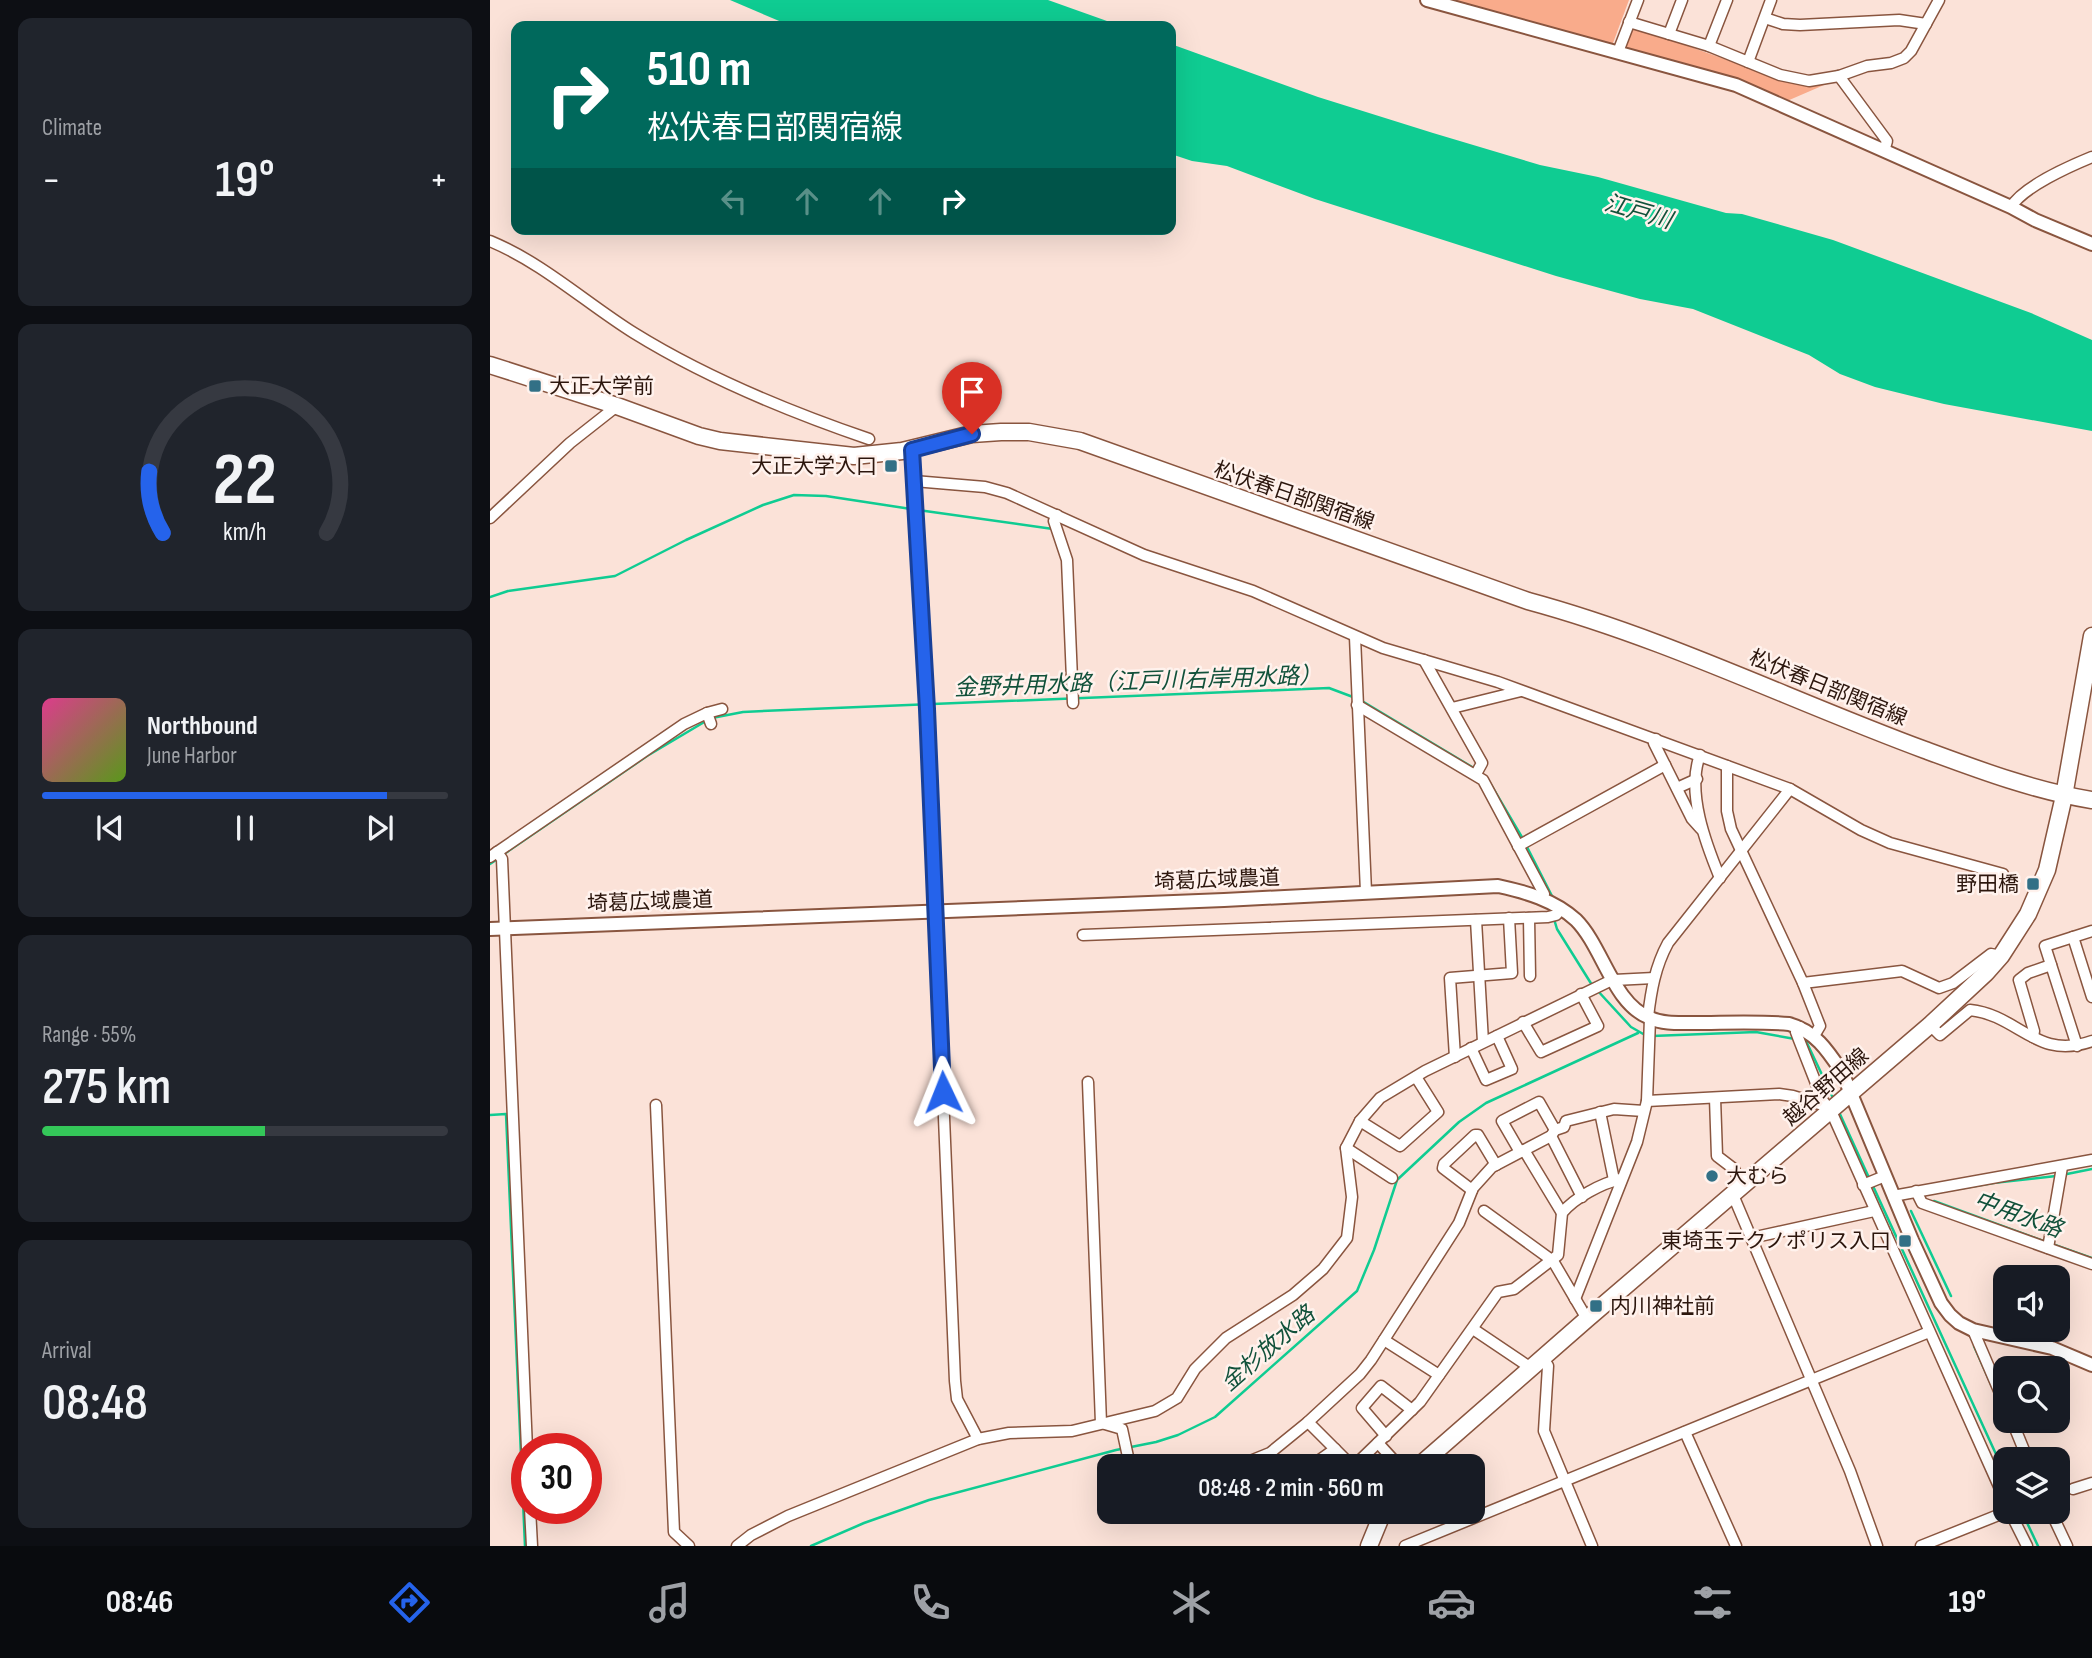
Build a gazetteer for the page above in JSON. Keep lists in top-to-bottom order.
{
  "streets": {
    "main road": ["松伏春日部関宿線", "越谷野田線"],
    "street": ["埼葛広域農道"]
  },
  "crossings": [
    ["松伏春日部関宿線", "越谷野田線"]
  ],
  "water": [
    "江戸川",
    "金野井用水路（江戸川右岸用水路）",
    "中用水路",
    "金杉放水路"
  ],
  "places": {
    "transit": [
      "大正大学前",
      "大正大学入口",
      "野田橋",
      "東埼玉テクノポリス入口",
      "内川神社前"
    ],
    "other": ["大むら"]
  },
  "page": {
    "tile": [
      "Climate",
      ["Range · 55%", "275 km"],
      ["Arrival", "08:48"]
    ],
    "turn": ["510 m", "松伏春日部関宿線"],
    "heat": ["−", "19°", "+"],
    "song": ["Northbound", "June Harbor"],
    "limit": "30",
    "trip": "08:48 · 2 min · 560 m",
    "tabs": ["08:46", "19°"],
    "gauge": ["22", "km/h"]
  }
}
